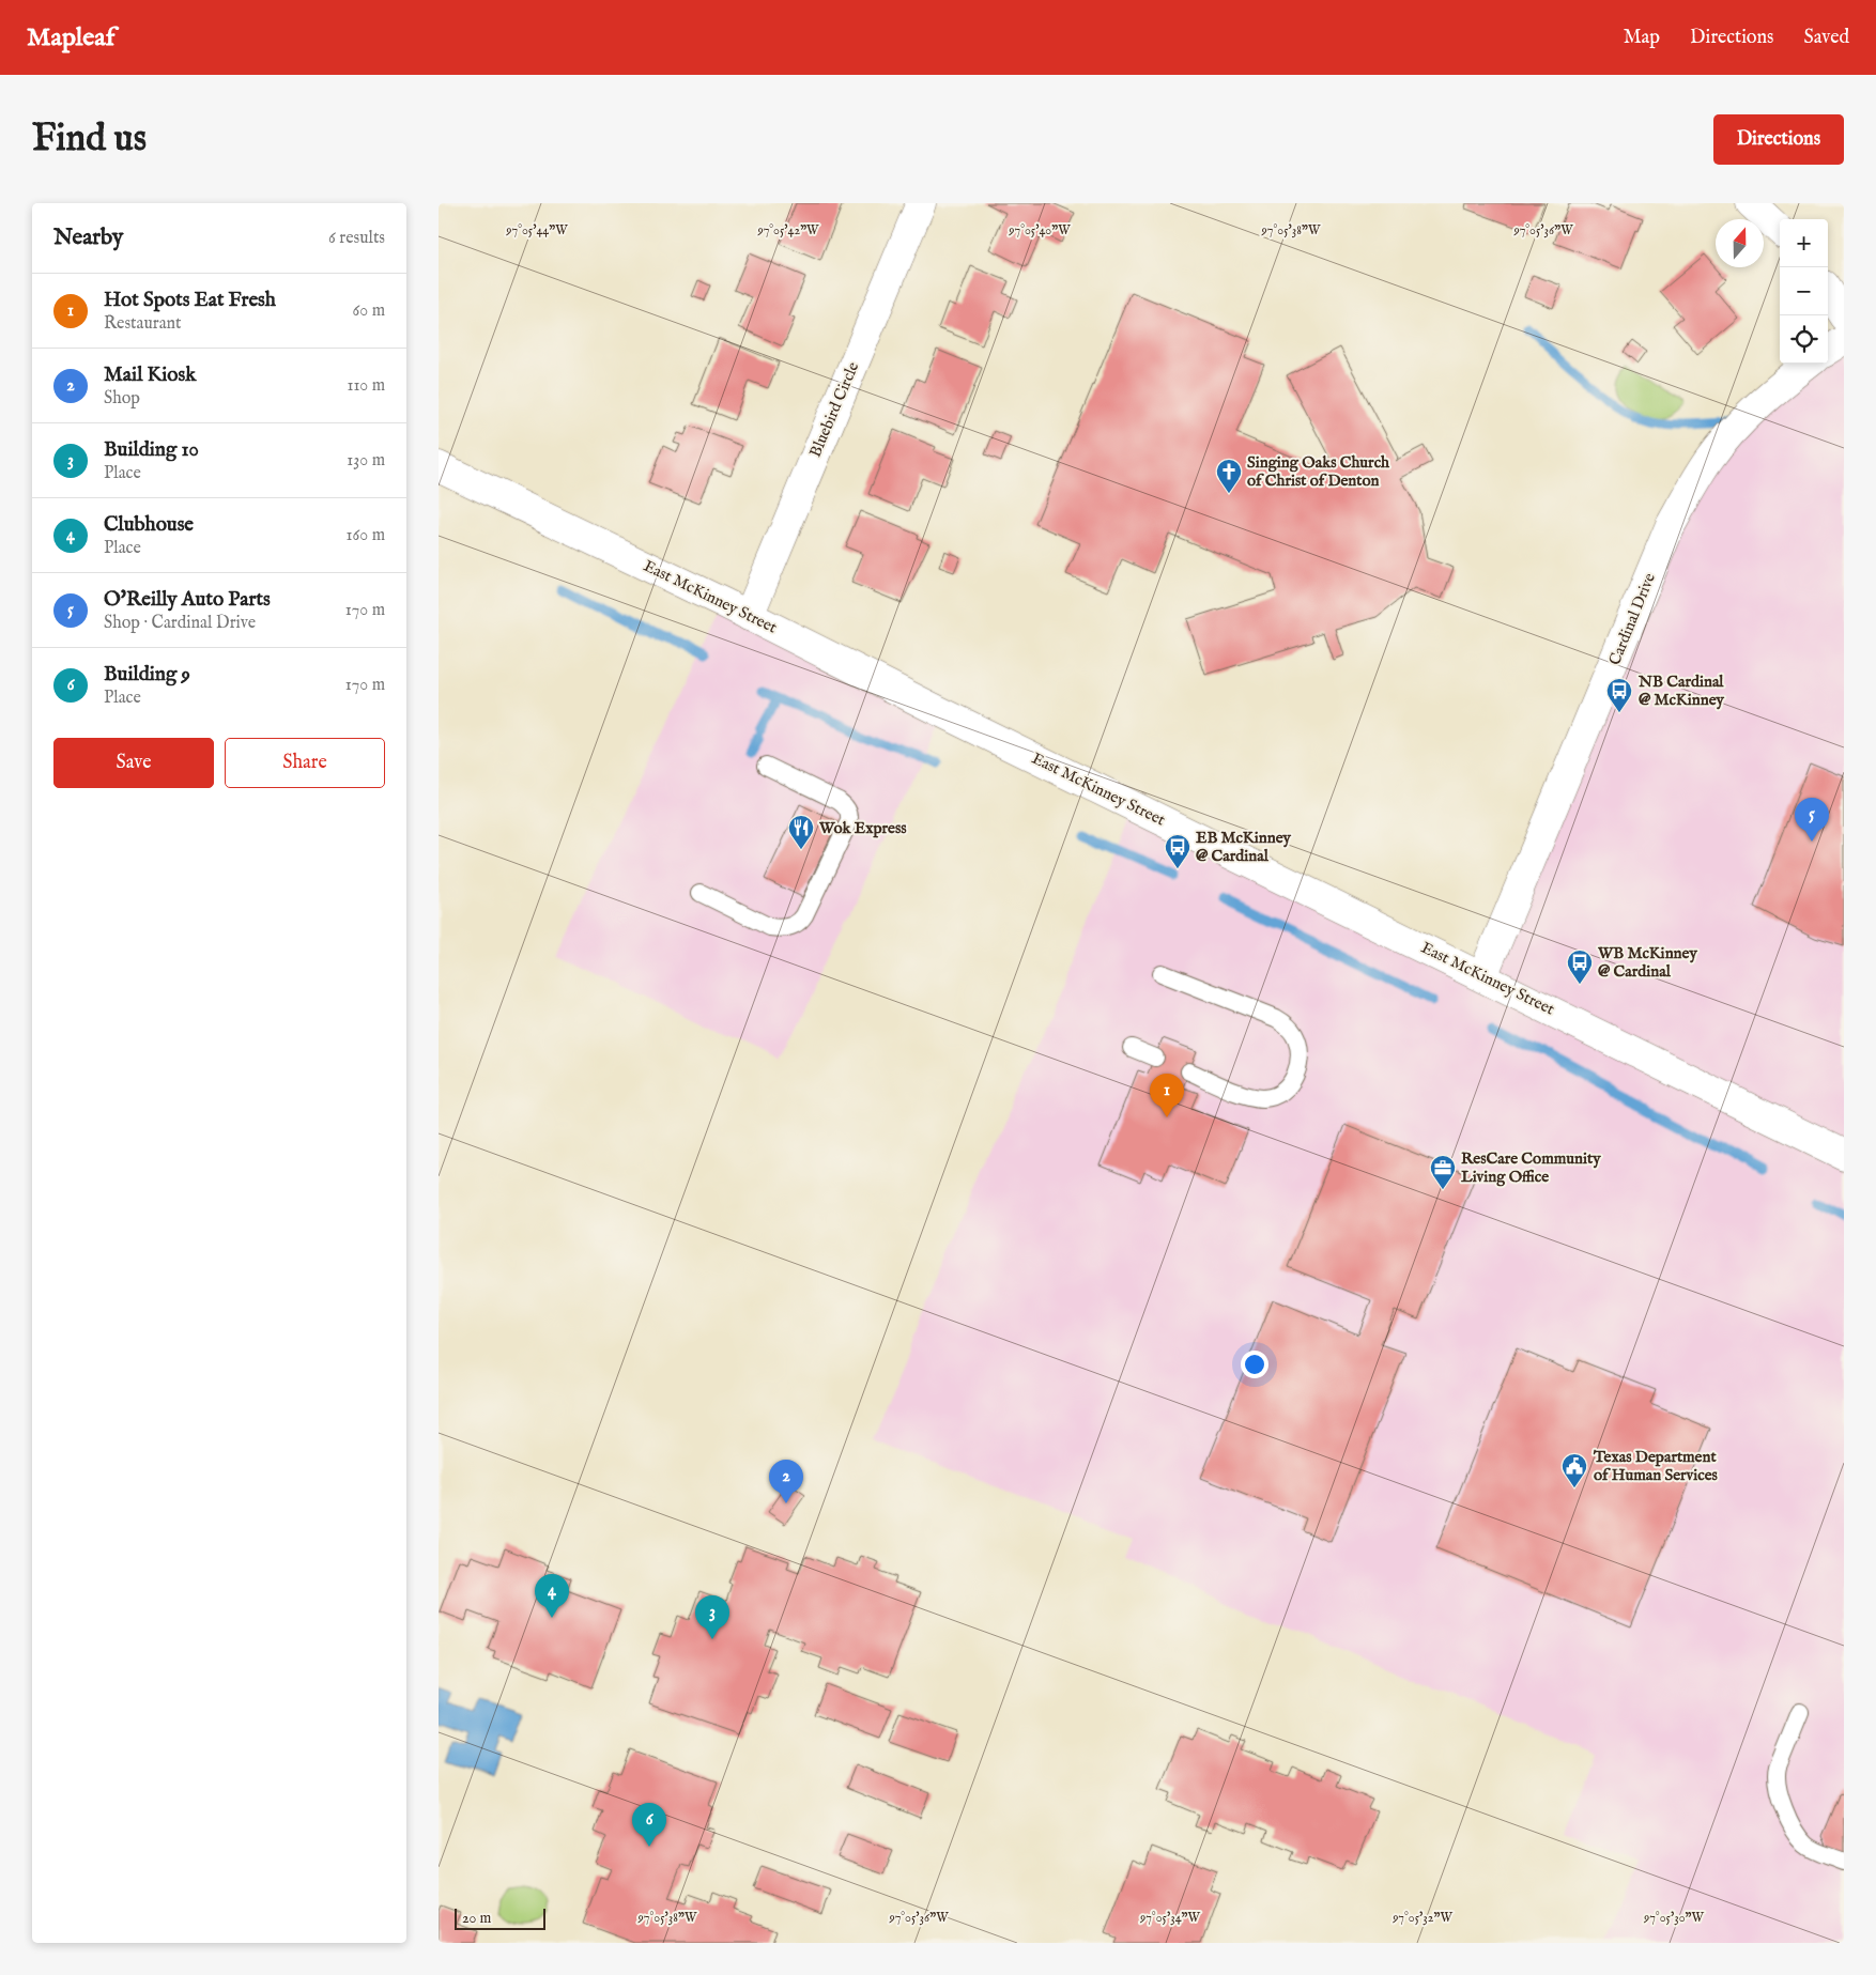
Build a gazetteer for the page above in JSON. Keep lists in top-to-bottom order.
{
  "streets": {
    "main road": ["Bluebird Circle", "East McKinney Street", "Cardinal Drive"]
  },
  "crossings": [
    ["Bluebird Circle", "East McKinney Street"],
    ["East McKinney Street", "Cardinal Drive"]
  ],
  "places": {
    "church": ["Singing Oaks Church of Christ of Denton"],
    "bus stop": ["NB Cardinal @ McKinney", "EB McKinney @ Cardinal", "WB McKinney @ Cardinal"],
    "restaurant": ["Wok Express"],
    "office": ["ResCare Community Living Office"],
    "public building": ["Texas Department of Human Services"]
  },
  "scale_bar": "20 m",
  "north": "top",
  "page": {
    "header": "Mapleaf",
    "nav": ["Map", "Directions", "Saved"],
    "buttons": [
      "Directions",
      ["Save", "Share"]
    ],
    "title": "Find us",
    "heading": ["Nearby", "6 results"],
    "map_buttons": ["+", "−"],
    "list": [
      {
        "mark": "1",
        "name": "Hot Spots Eat Fresh",
        "note": "Restaurant",
        "value": "60 m"
      },
      {
        "mark": "2",
        "name": "Mail Kiosk",
        "note": "Shop",
        "value": "110 m"
      },
      {
        "mark": "3",
        "name": "Building 10",
        "note": "Place",
        "value": "130 m"
      },
      {
        "mark": "4",
        "name": "Clubhouse",
        "note": "Place",
        "value": "160 m"
      },
      {
        "mark": "5",
        "name": "O'Reilly Auto Parts",
        "note": "Shop · Cardinal Drive",
        "value": "170 m"
      },
      {
        "mark": "6",
        "name": "Building 9",
        "note": "Place",
        "value": "170 m"
      }
    ],
    "pins": [
      "5",
      "1",
      "2",
      "4",
      "3",
      "6"
    ],
    "scale": "20 m"
  },
  "coordinates": [
    "97°05'42\"W",
    "97°05'40\"W",
    "97°05'44\"W",
    "97°05'38\"W",
    "97°05'36\"W",
    "97°05'34\"W",
    "97°05'32\"W",
    "97°05'30\"W"
  ]
}
